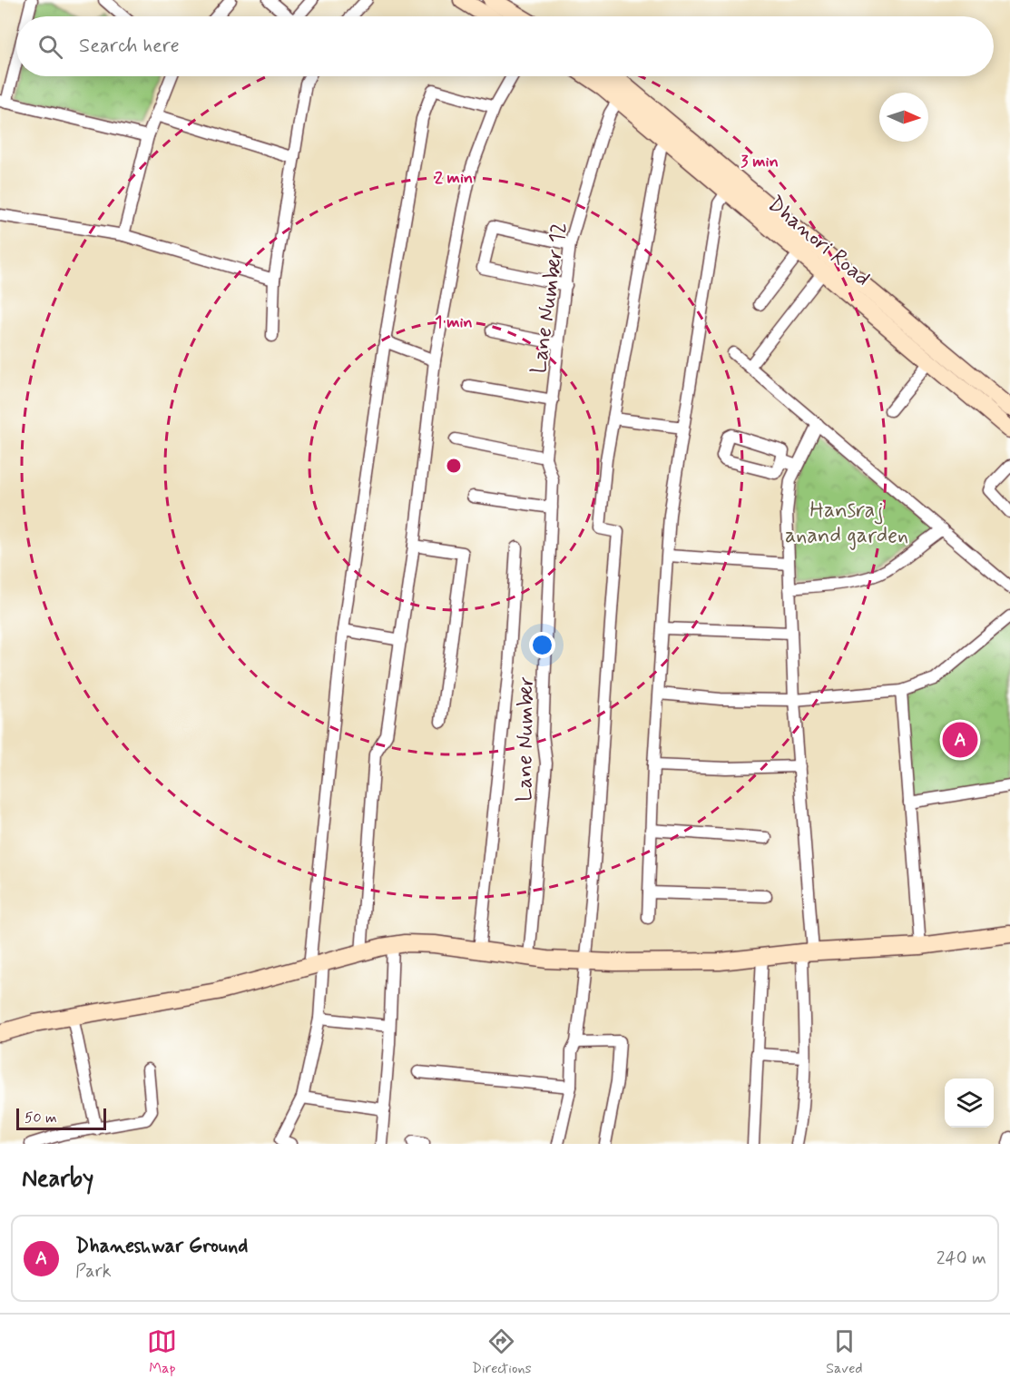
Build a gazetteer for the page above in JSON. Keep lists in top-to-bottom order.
{
  "streets": {
    "main road": ["Dhanori Road"],
    "street": ["Lane Number 12", "Lane Number"]
  },
  "crossings": [
    ["Dhanori Road", "Lane Number 12"],
    ["Lane Number 12", "Lane Number"]
  ],
  "parks": ["Hansraj anand garden"],
  "scale_bar": "50 m",
  "north": "right",
  "page": {
    "search": "Search here",
    "pins": "A",
    "scale": "50 m",
    "heading": "Nearby",
    "list": [
      {
        "mark": "A",
        "name": "Dhaneshwar Ground",
        "note": "Park",
        "value": "240 m"
      }
    ],
    "nav": ["Map", "Directions", "Saved"]
  },
  "rings": ["3 min", "2 min", "1 min"]
}
